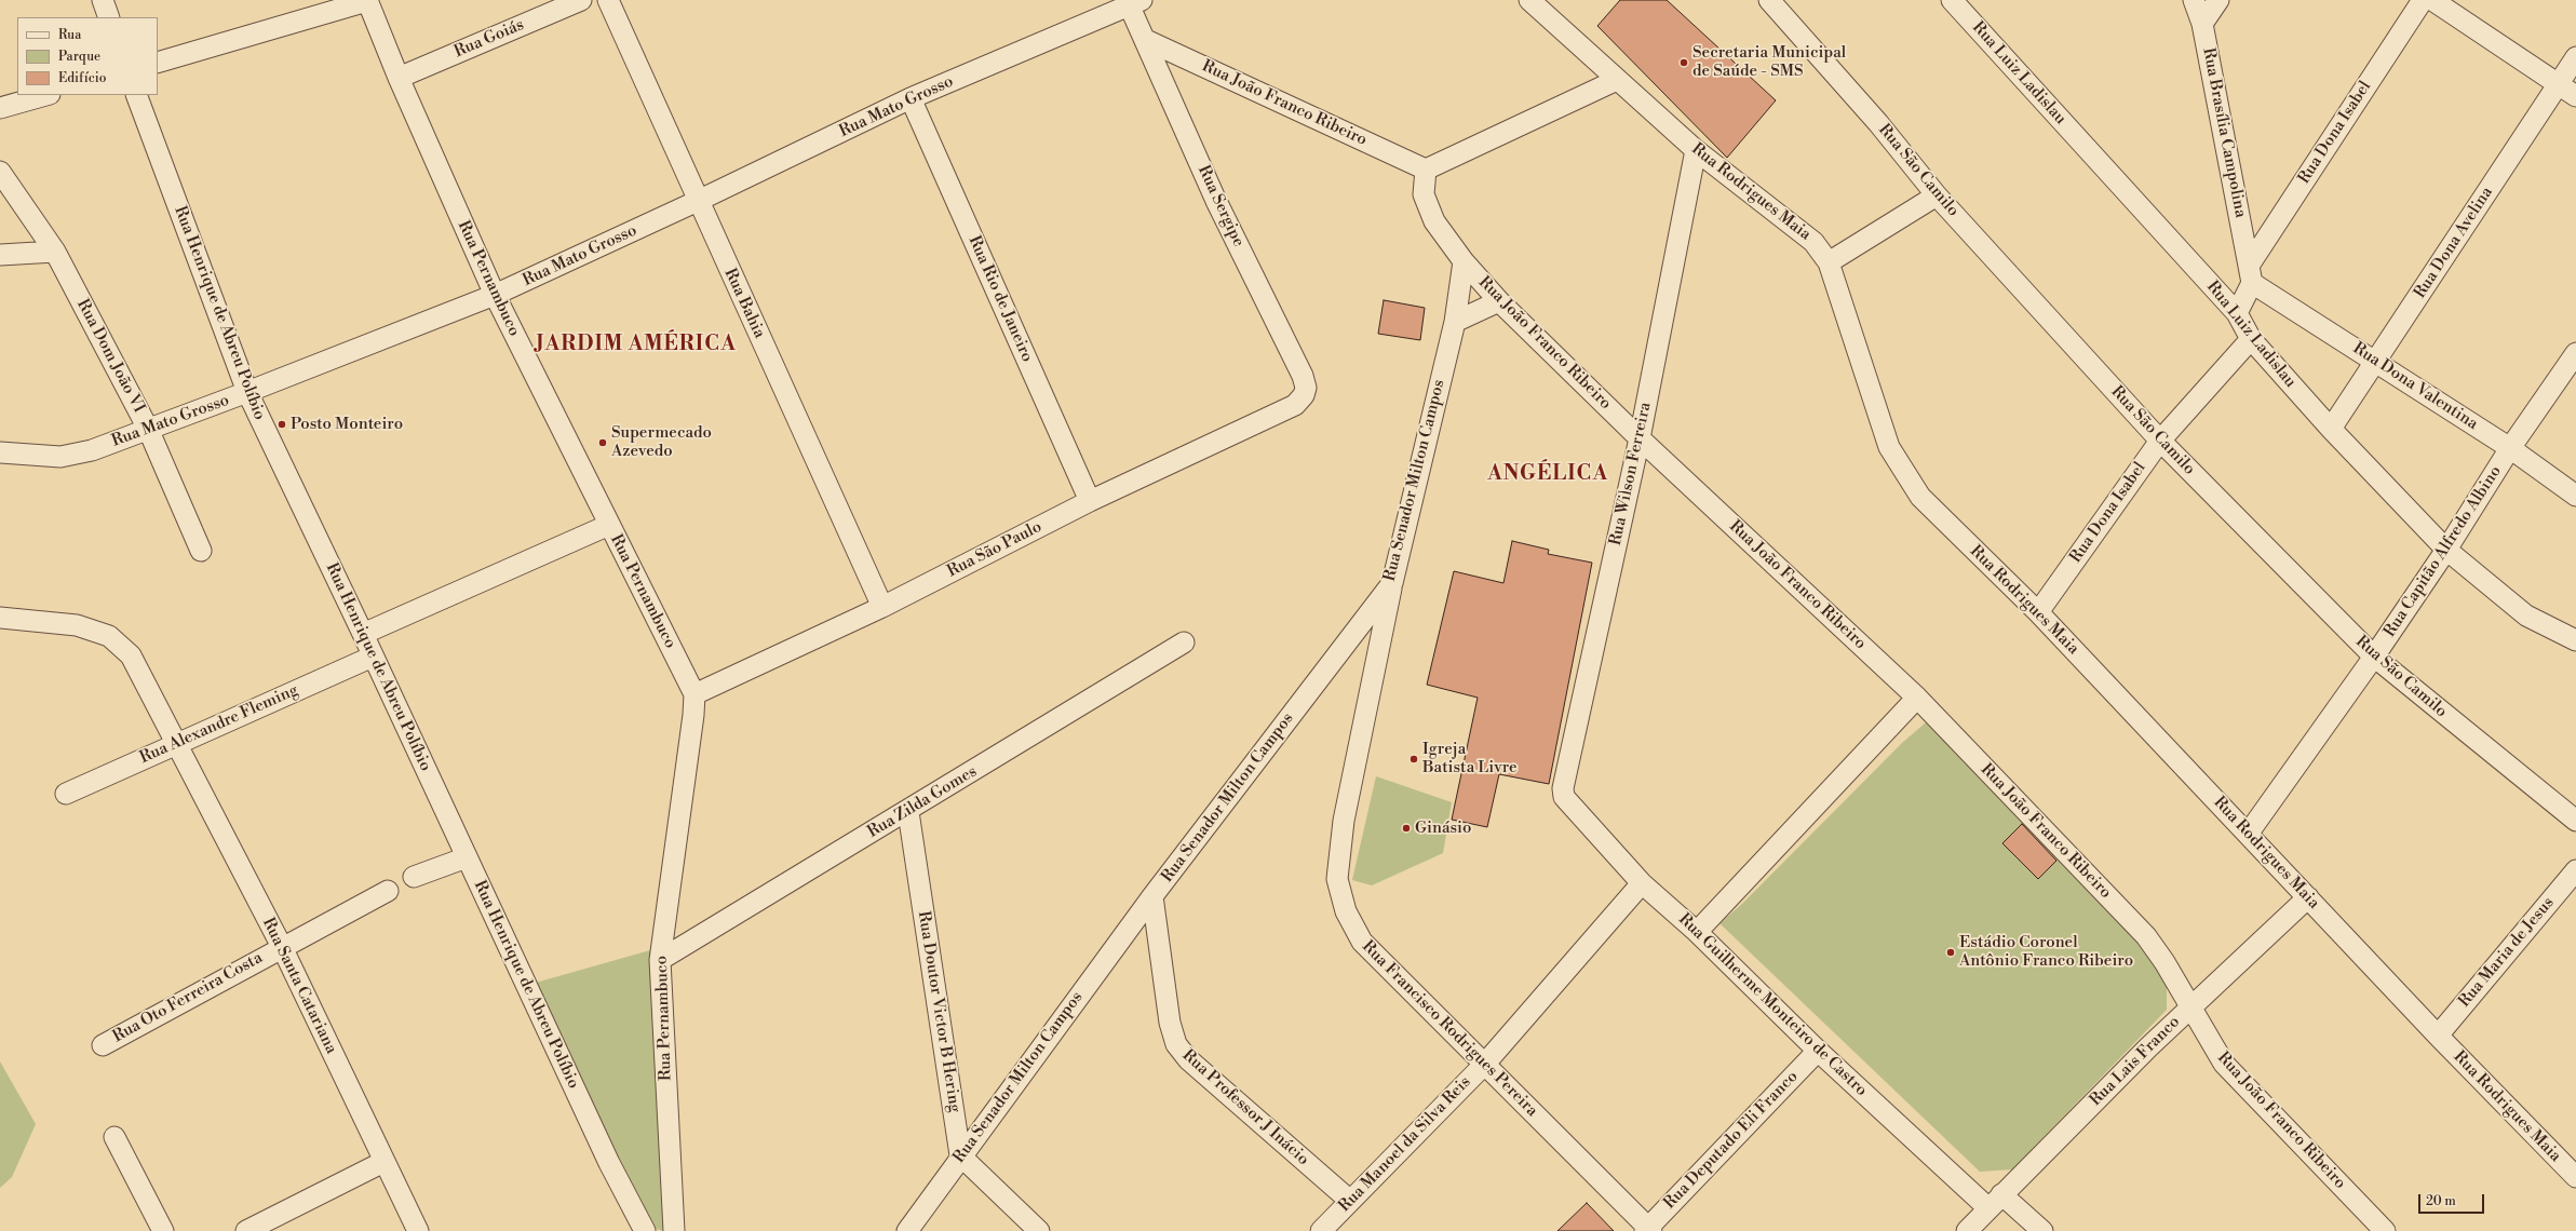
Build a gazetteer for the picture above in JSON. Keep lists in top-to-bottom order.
{
  "streets": {
    "street": [
      "Rua Goiás",
      "Rua Luiz Ladislau",
      "Rua João Franco Ribeiro",
      "Rua Mato Grosso",
      "Rua Brasília Campolina",
      "Rua Dona Isabel",
      "Rua São Camilo",
      "Rua Rodrigues Maia",
      "Rua Sergipe",
      "Rua Dona Avelina",
      "Rua Pernambuco",
      "Rua Rio de Janeiro",
      "Rua Bahia",
      "Rua Henrique de Abreu Políbio",
      "Rua Dom João VI",
      "Rua Dona Valentina",
      "Rua Wilson Ferreira",
      "Rua Senador Milton Campos",
      "Rua São Paulo",
      "Rua Capitão Alfredo Albino",
      "Rua Alexandre Fleming",
      "Rua Zilda Gomes",
      "Rua Maria de Jesus",
      "Rua Santa Catariana",
      "Rua Oto Ferreira Costa",
      "Rua Guilherme Monteiro de Castro",
      "Rua Doutor Victor B Hering",
      "Rua Francisco Rodrigues Pereira",
      "Rua Lais Franco",
      "Rua Professor J Inácio",
      "Rua Deputado Eli Franco",
      "Rua Manoel da Silva Reis"
    ]
  },
  "crossings": [
    ["Rua Goiás", "Rua Pernambuco"],
    ["Rua Luiz Ladislau", "Rua Dona Isabel"],
    ["Rua Luiz Ladislau", "Rua Dona Avelina"],
    ["Rua Luiz Ladislau", "Rua Capitão Alfredo Albino"],
    ["Rua João Franco Ribeiro", "Rua Sergipe"],
    ["Rua João Franco Ribeiro", "Rua Wilson Ferreira"],
    ["Rua João Franco Ribeiro", "Rua Senador Milton Campos"],
    ["Rua João Franco Ribeiro", "Rua Lais Franco"],
    ["Rua Mato Grosso", "Rua Sergipe"],
    ["Rua Mato Grosso", "Rua Pernambuco"],
    ["Rua Mato Grosso", "Rua Rio de Janeiro"],
    ["Rua Mato Grosso", "Rua Bahia"],
    ["Rua Mato Grosso", "Rua Henrique de Abreu Políbio"],
    ["Rua Mato Grosso", "Rua Dom João VI"],
    ["Rua Brasília Campolina", "Rua Dona Isabel"],
    ["Rua Brasília Campolina", "Rua Dona Valentina"],
    ["Rua Dona Isabel", "Rua São Camilo"],
    ["Rua Dona Isabel", "Rua Rodrigues Maia"],
    ["Rua Dona Isabel", "Rua Dona Valentina"],
    ["Rua São Camilo", "Rua Capitão Alfredo Albino"],
    ["Rua Rodrigues Maia", "Rua Wilson Ferreira"],
    ["Rua Rodrigues Maia", "Rua Capitão Alfredo Albino"],
    ["Rua Rodrigues Maia", "Rua Maria de Jesus"],
    ["Rua Rodrigues Maia", "Rua Lais Franco"],
    ["Rua Sergipe", "Rua São Paulo"],
    ["Rua Dona Avelina", "Rua Dona Valentina"],
    ["Rua Pernambuco", "Rua São Paulo"],
    ["Rua Pernambuco", "Rua Zilda Gomes"],
    ["Rua Rio de Janeiro", "Rua São Paulo"],
    ["Rua Bahia", "Rua São Paulo"],
    ["Rua Henrique de Abreu Políbio", "Rua Alexandre Fleming"],
    ["Rua Dona Valentina", "Rua Capitão Alfredo Albino"],
    ["Rua Wilson Ferreira", "Rua Guilherme Monteiro de Castro"],
    ["Rua Senador Milton Campos", "Rua Doutor Victor B Hering"],
    ["Rua Senador Milton Campos", "Rua Francisco Rodrigues Pereira"],
    ["Rua Senador Milton Campos", "Rua Professor J Inácio"],
    ["Rua Alexandre Fleming", "Rua Santa Catariana"],
    ["Rua Zilda Gomes", "Rua Doutor Victor B Hering"],
    ["Rua Santa Catariana", "Rua Oto Ferreira Costa"],
    ["Rua Guilherme Monteiro de Castro", "Rua Lais Franco"],
    ["Rua Guilherme Monteiro de Castro", "Rua Deputado Eli Franco"],
    ["Rua Guilherme Monteiro de Castro", "Rua Manoel da Silva Reis"],
    ["Rua Francisco Rodrigues Pereira", "Rua Deputado Eli Franco"],
    ["Rua Francisco Rodrigues Pereira", "Rua Manoel da Silva Reis"],
    ["Rua Professor J Inácio", "Rua Manoel da Silva Reis"]
  ],
  "districts": ["JARDIM AMÉRICA", "ANGÉLICA"],
  "places": [
    "Secretaria Municipal de Saúde - SMS",
    "Posto Monteiro",
    "Supermecado Azevedo",
    "Igreja Batista Livre",
    "Ginásio",
    "Estádio Coronel Antônio Franco Ribeiro"
  ],
  "legend": ["Rua", "Parque", "Edifício"],
  "scale_bar": "20 m"
}
